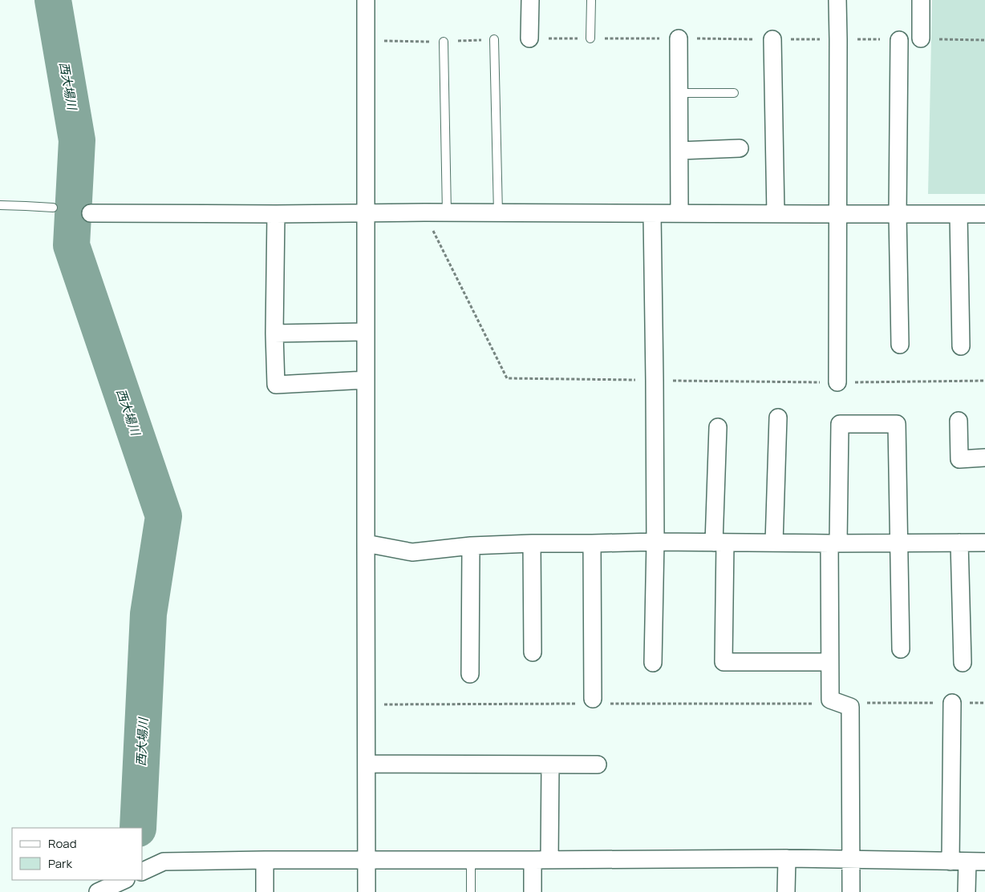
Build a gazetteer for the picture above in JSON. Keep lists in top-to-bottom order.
{
  "water": ["西大場川"],
  "legend": ["Road", "Park"]
}
